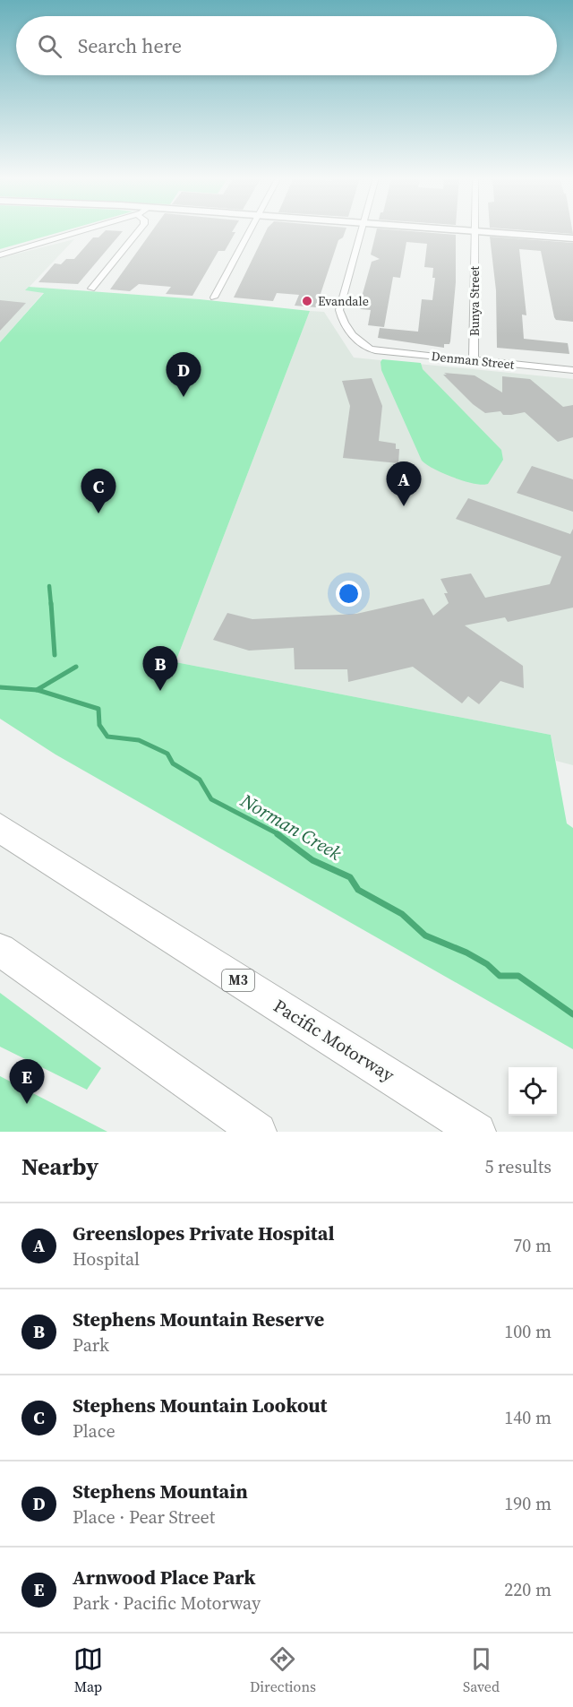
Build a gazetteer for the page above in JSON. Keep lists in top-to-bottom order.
{
  "streets": {
    "highway": ["M3", "Pacific Motorway"],
    "street": ["Bunya Street", "Denman Street"]
  },
  "crossings": [
    ["Bunya Street", "Denman Street"]
  ],
  "water": ["Norman Creek"],
  "places": ["Evandale"],
  "page": {
    "search": "Search here",
    "pins": [
      "D",
      "A",
      "C",
      "B",
      "E"
    ],
    "heading": ["Nearby", "5 results"],
    "list": [
      {
        "mark": "A",
        "name": "Greenslopes Private Hospital",
        "note": "Hospital",
        "value": "70 m"
      },
      {
        "mark": "B",
        "name": "Stephens Mountain Reserve",
        "note": "Park",
        "value": "100 m"
      },
      {
        "mark": "C",
        "name": "Stephens Mountain Lookout",
        "note": "Place",
        "value": "140 m"
      },
      {
        "mark": "D",
        "name": "Stephens Mountain",
        "note": "Place · Pear Street",
        "value": "190 m"
      },
      {
        "mark": "E",
        "name": "Arnwood Place Park",
        "note": "Park · Pacific Motorway",
        "value": "220 m"
      }
    ],
    "nav": ["Map", "Directions", "Saved"]
  }
}
